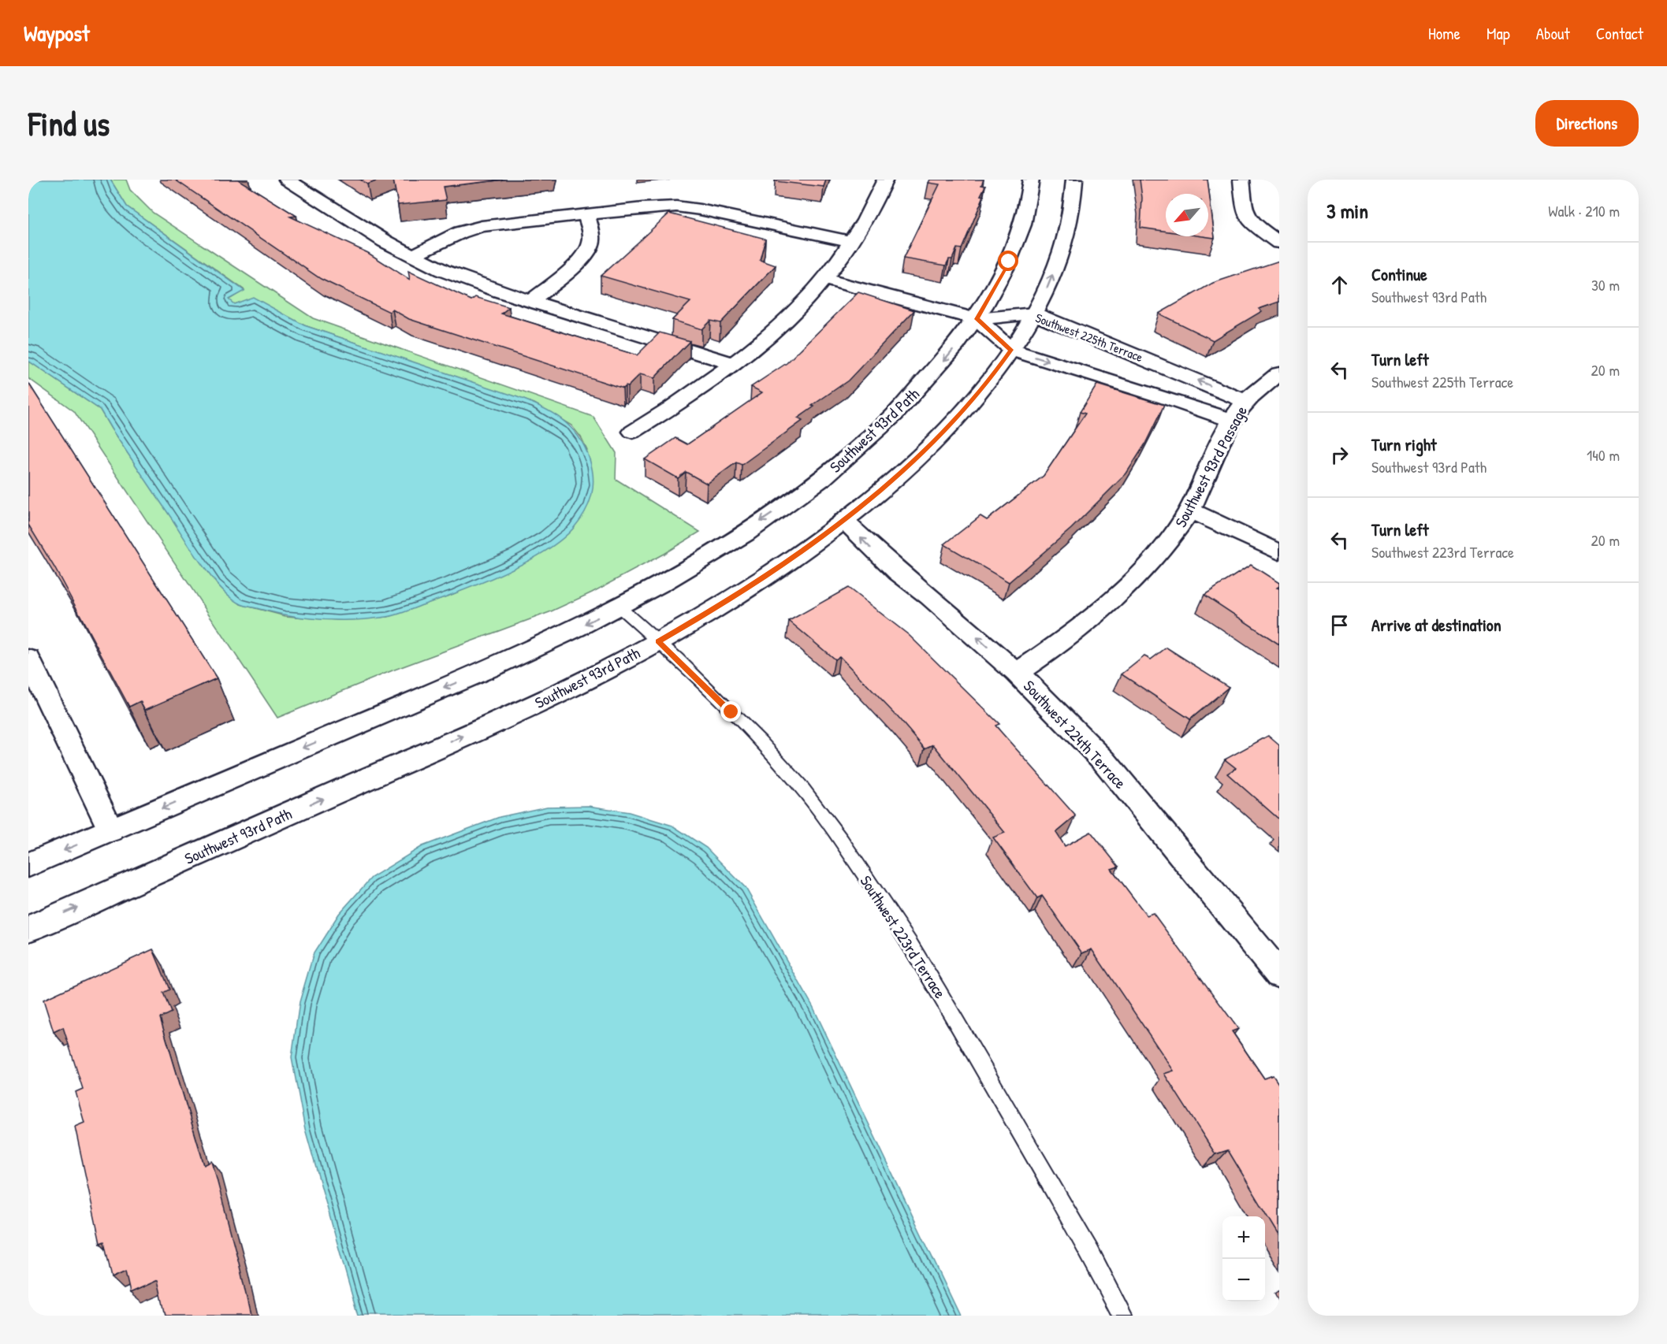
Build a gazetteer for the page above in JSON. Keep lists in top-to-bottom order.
{
  "streets": {
    "street": [
      "Southwest 225th Terrace",
      "Southwest 93rd Path",
      "Southwest 93rd Passage",
      "Southwest 224th Terrace"
    ],
    "lane": ["Southwest 223rd Terrace"]
  },
  "crossings": [
    ["Southwest 225th Terrace", "Southwest 93rd Path"],
    ["Southwest 225th Terrace", "Southwest 93rd Passage"],
    ["Southwest 93rd Path", "Southwest 224th Terrace"],
    ["Southwest 93rd Path", "Southwest 223rd Terrace"],
    ["Southwest 93rd Passage", "Southwest 224th Terrace"]
  ],
  "one_way": ["Southwest 224th Terrace"],
  "north": "bottom left",
  "page": {
    "header": "Waypost",
    "nav": [
      "Home",
      "Map",
      "About",
      "Contact"
    ],
    "buttons": "Directions",
    "title": "Find us",
    "heading": ["3 min", "Walk · 210 m"],
    "list": [
      ["Continue", "Southwest 93rd Path", "30 m"],
      ["Turn left", "Southwest 225th Terrace", "20 m"],
      ["Turn right", "Southwest 93rd Path", "140 m"],
      ["Turn left", "Southwest 223rd Terrace", "20 m"],
      "Arrive at destination"
    ],
    "map_buttons": ["+", "−"]
  }
}
